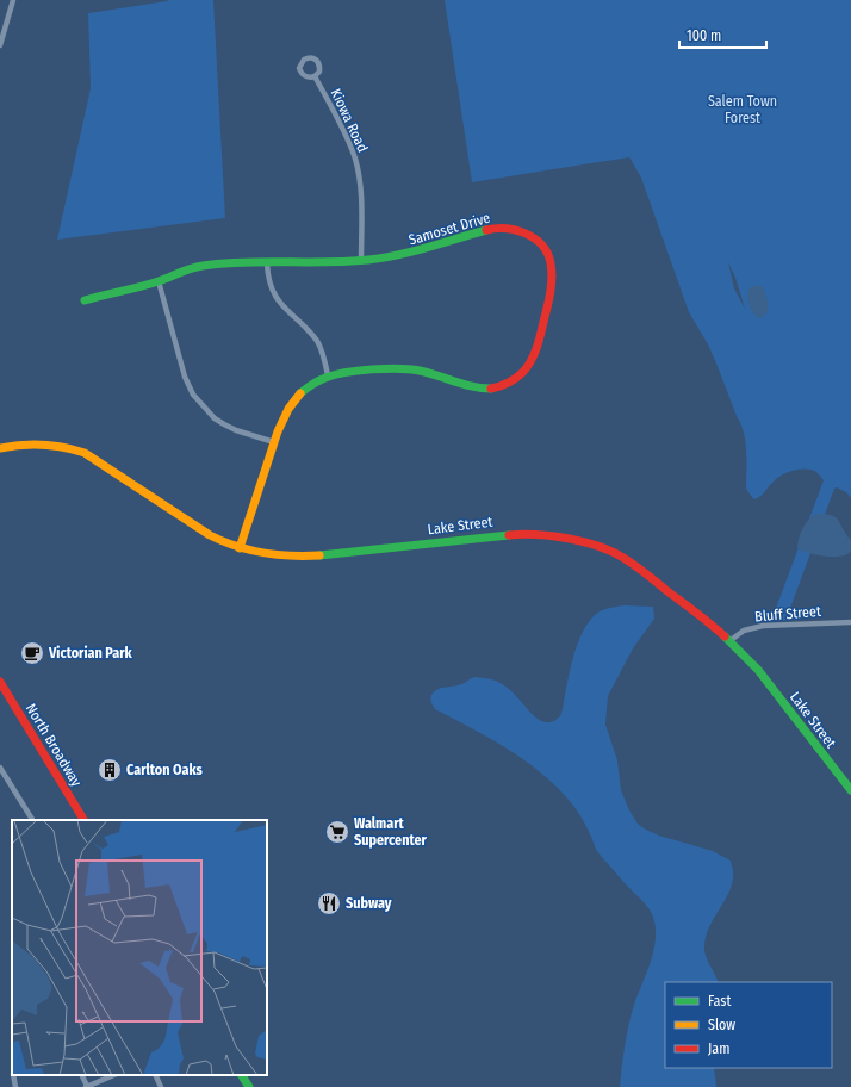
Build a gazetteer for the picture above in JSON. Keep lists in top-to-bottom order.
{
  "streets": {
    "street": [
      "Kiowa Road",
      "Samoset Drive",
      "Lake Street",
      "Bluff Street",
      "North Broadway"
    ]
  },
  "crossings": [
    ["Kiowa Road", "Samoset Drive"],
    ["Samoset Drive", "Lake Street"],
    ["Lake Street", "Bluff Street"]
  ],
  "parks": ["Salem Town Forest"],
  "places": {
    "cafe": ["Victorian Park"],
    "building": ["Carlton Oaks"],
    "supermarket": ["Walmart Supercenter"],
    "restaurant": ["Subway"]
  },
  "legend": ["Fast", "Slow", "Jam"],
  "scale_bar": "100 m"
}
